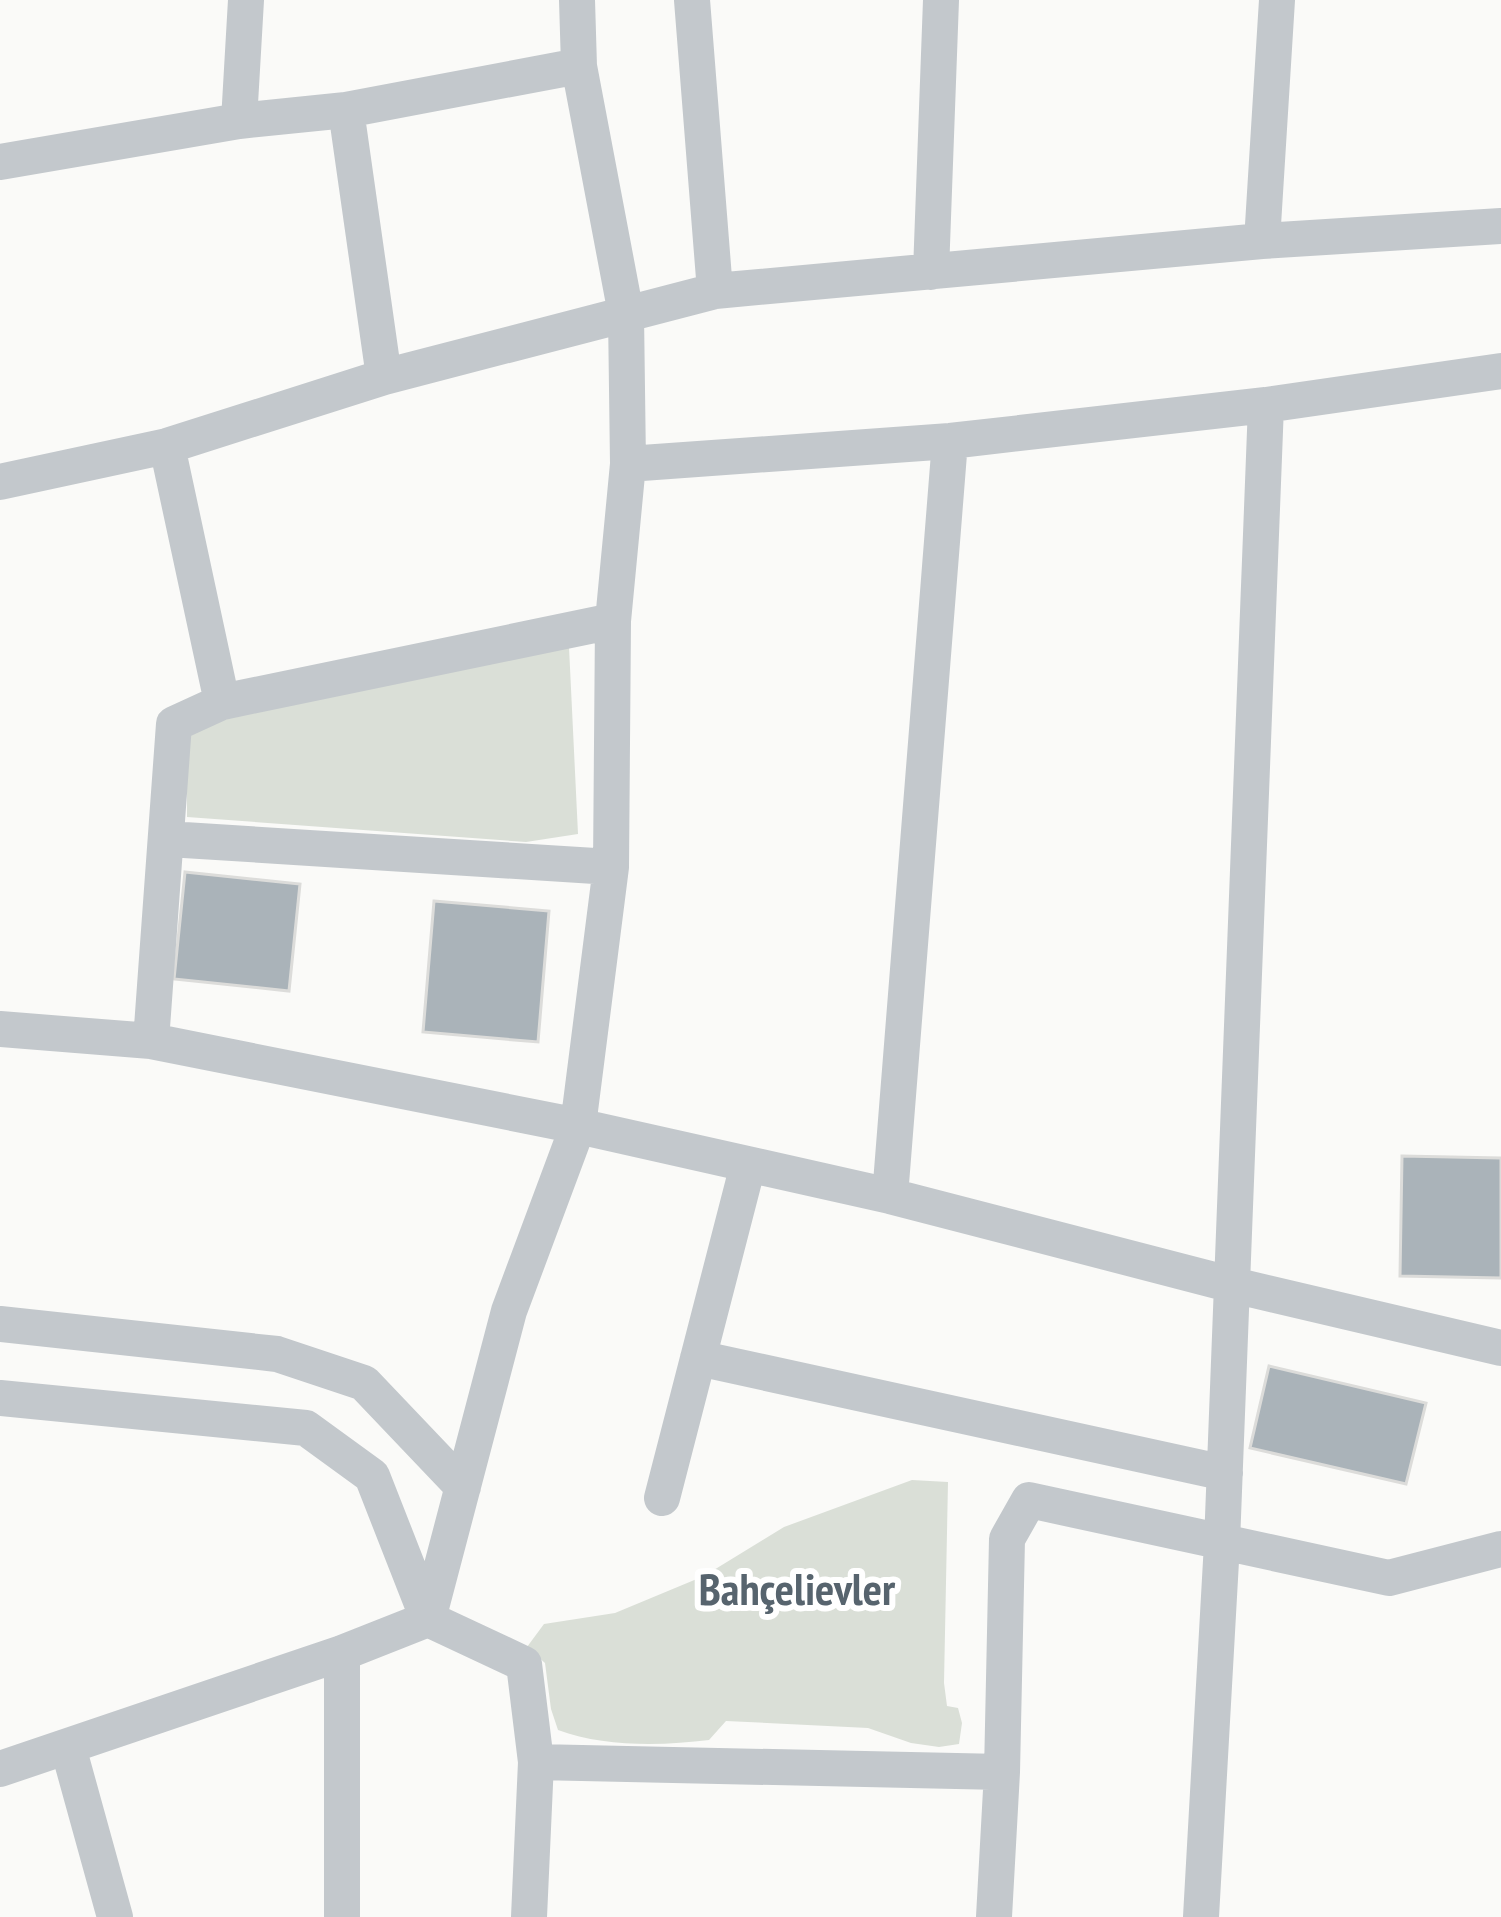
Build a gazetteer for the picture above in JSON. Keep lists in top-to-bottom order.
{
  "districts": ["Bahçelievler"]
}
